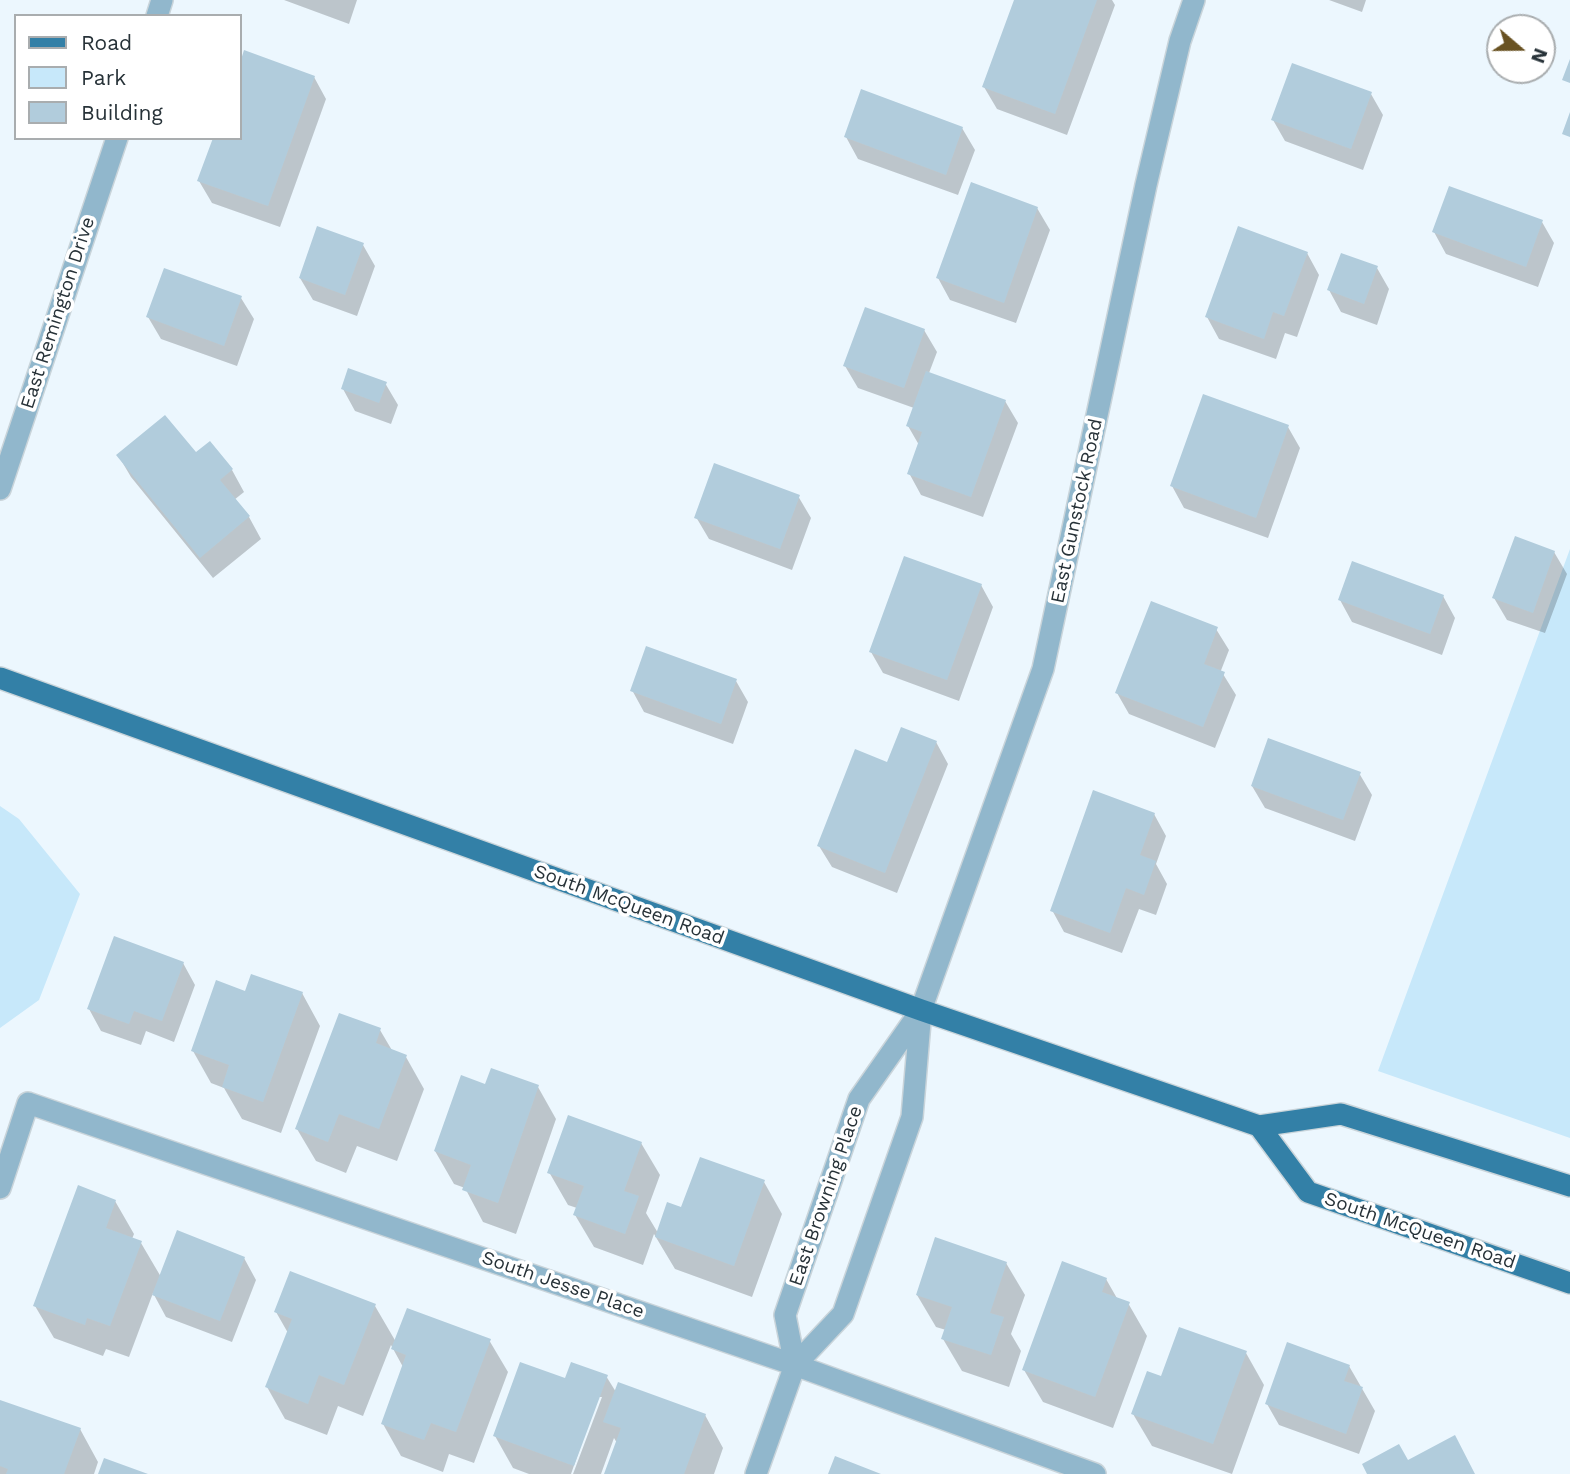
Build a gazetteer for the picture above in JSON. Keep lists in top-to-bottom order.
{
  "streets": {
    "main road": ["South McQueen Road"],
    "street": [
      "East Remington Drive",
      "East Gunstock Road",
      "East Browning Place",
      "South Jesse Place"
    ]
  },
  "crossings": [
    ["East Gunstock Road", "South McQueen Road"],
    ["East Gunstock Road", "East Browning Place"],
    ["South McQueen Road", "East Browning Place"],
    ["East Browning Place", "South Jesse Place"]
  ],
  "legend": ["Road", "Park", "Building"],
  "north": "right"
}
